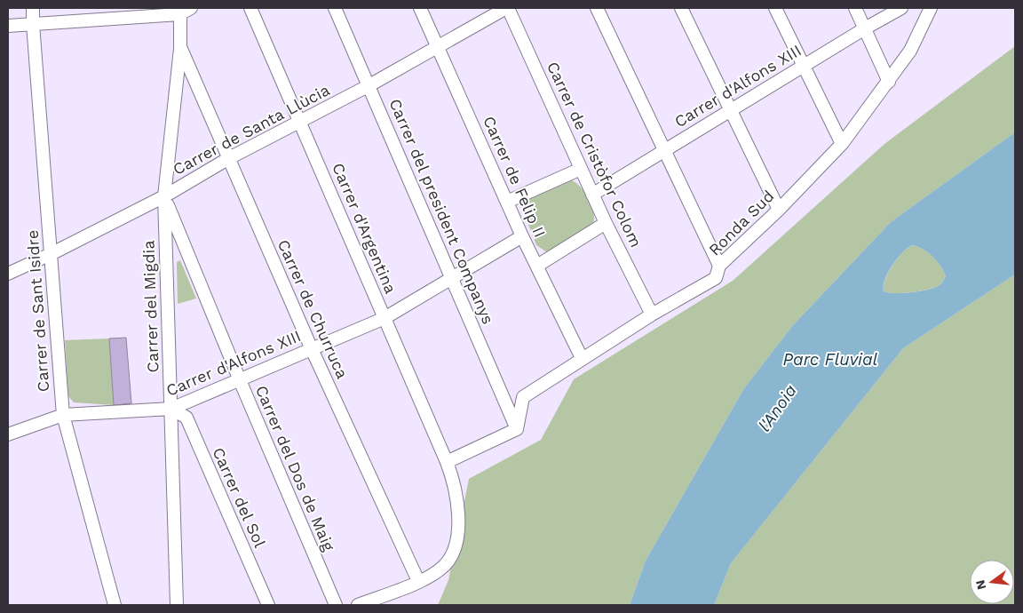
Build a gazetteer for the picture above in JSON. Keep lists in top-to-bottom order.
{
  "streets": {
    "street": [
      "Carrer d'Alfons XIII",
      "Carrer de Santa Llùcia",
      "Carrer de Cristòfor Colom",
      "Carrer de Felip II",
      "Carrer del president Companys",
      "Ronda Sud",
      "Carrer d'Argentina",
      "Carrer del Migdia",
      "Carrer de Churruca",
      "Carrer de Sant Isidre",
      "Carrer del Dos de Maig",
      "Carrer del Sol"
    ]
  },
  "crossings": [
    ["Carrer d'Alfons XIII", "Carrer de Cristòfor Colom"],
    ["Carrer d'Alfons XIII", "Carrer de Felip II"],
    ["Carrer d'Alfons XIII", "Carrer del president Companys"],
    ["Carrer d'Alfons XIII", "Carrer d'Argentina"],
    ["Carrer d'Alfons XIII", "Carrer del Migdia"],
    ["Carrer d'Alfons XIII", "Carrer de Churruca"],
    ["Carrer d'Alfons XIII", "Carrer de Sant Isidre"],
    ["Carrer d'Alfons XIII", "Carrer del Dos de Maig"],
    ["Carrer d'Alfons XIII", "Carrer del Sol"],
    ["Carrer de Santa Llùcia", "Carrer de Cristòfor Colom"],
    ["Carrer de Santa Llùcia", "Carrer de Felip II"],
    ["Carrer de Santa Llùcia", "Carrer del president Companys"],
    ["Carrer de Santa Llùcia", "Carrer d'Argentina"],
    ["Carrer de Santa Llùcia", "Carrer del Migdia"],
    ["Carrer de Santa Llùcia", "Carrer de Churruca"],
    ["Carrer de Santa Llùcia", "Carrer de Sant Isidre"],
    ["Carrer de Santa Llùcia", "Carrer del Dos de Maig"],
    ["Carrer de Cristòfor Colom", "Ronda Sud"],
    ["Carrer de Felip II", "Ronda Sud"],
    ["Carrer del president Companys", "Ronda Sud"],
    ["Carrer d'Argentina", "Carrer de Churruca"],
    ["Carrer del Migdia", "Carrer de Churruca"],
    ["Carrer del Migdia", "Carrer del Dos de Maig"],
    ["Carrer del Migdia", "Carrer del Sol"]
  ],
  "water": ["Parc Fluvial", "l'Anoia"],
  "north": "left"
}
